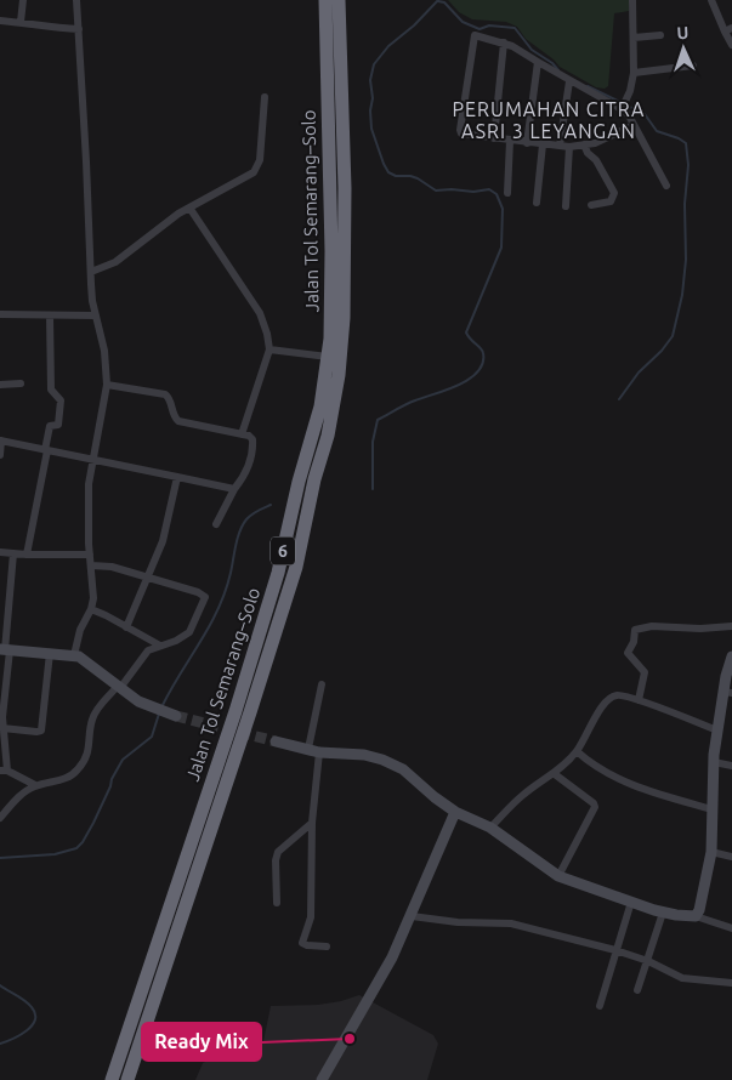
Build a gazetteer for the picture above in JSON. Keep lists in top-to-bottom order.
{
  "streets": {
    "highway": ["Jalan Tol Semarang–Solo", "6"]
  },
  "districts": ["PERUMAHAN CITRA ASRI 3 LEYANGAN"],
  "places": ["Ready Mix"],
  "north": "top"
}
